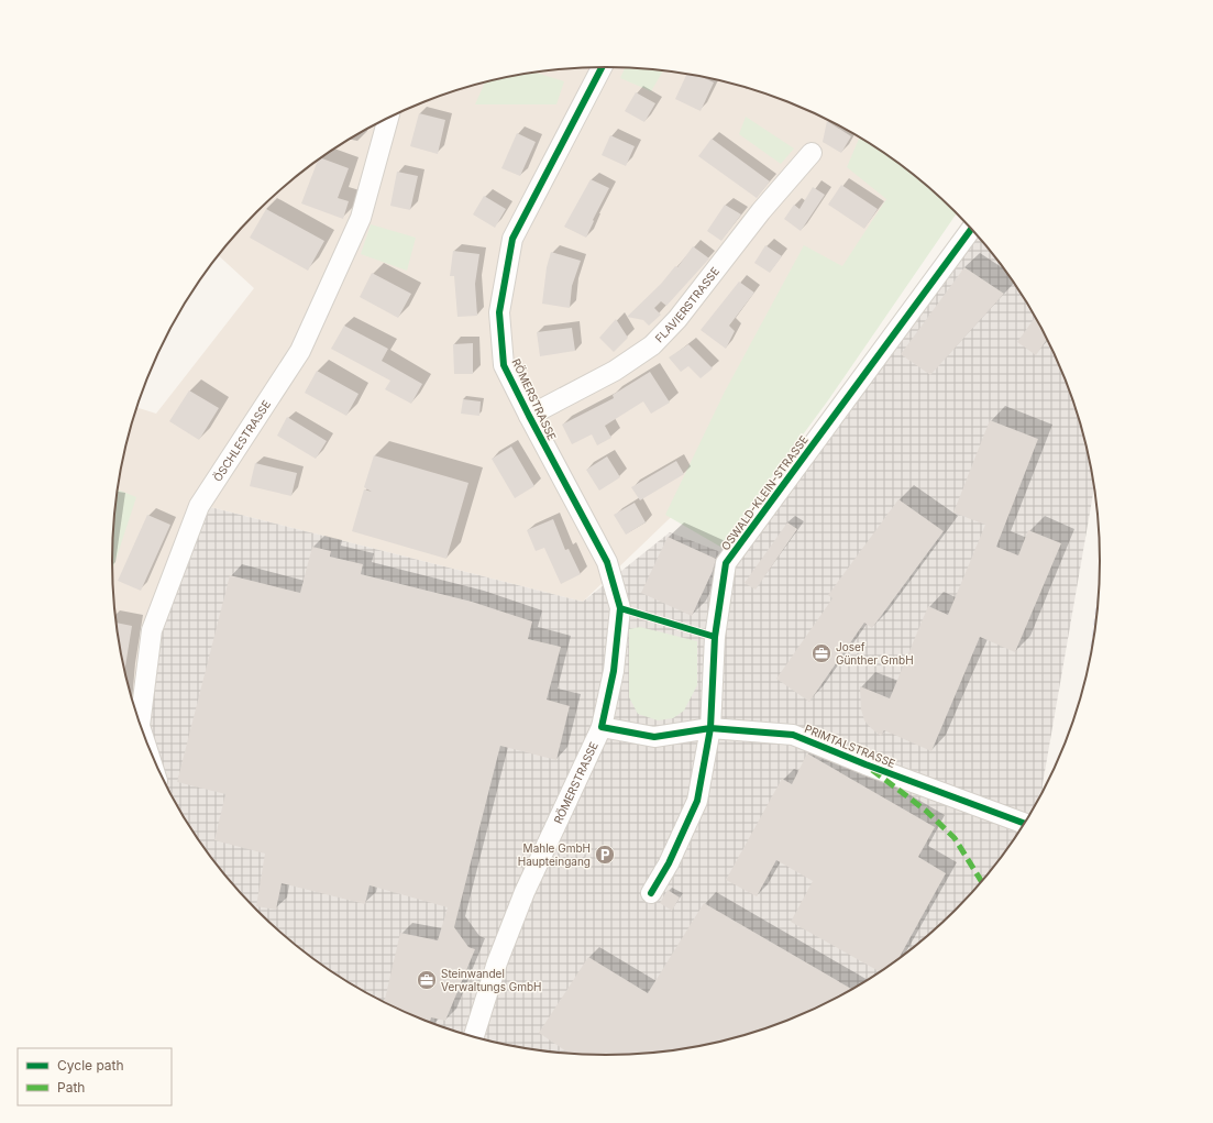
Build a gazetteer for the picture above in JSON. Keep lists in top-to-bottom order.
{
  "streets": {
    "street": [
      "FLAVIERSTRASSE",
      "RÖMERSTRASSE",
      "ÖSCHLESTRASSE",
      "OSWALD-KLEIN-STRASSE",
      "PRIMTALSTRASSE"
    ]
  },
  "crossings": [
    ["FLAVIERSTRASSE", "RÖMERSTRASSE"],
    ["RÖMERSTRASSE", "PRIMTALSTRASSE"],
    ["OSWALD-KLEIN-STRASSE", "PRIMTALSTRASSE"]
  ],
  "places": {
    "office": ["Josef Günther GmbH", "Steinwandel Verwaltungs GmbH"],
    "parking": ["Mahle GmbH Haupteingang"]
  },
  "legend": ["Cycle path", "Path"]
}
